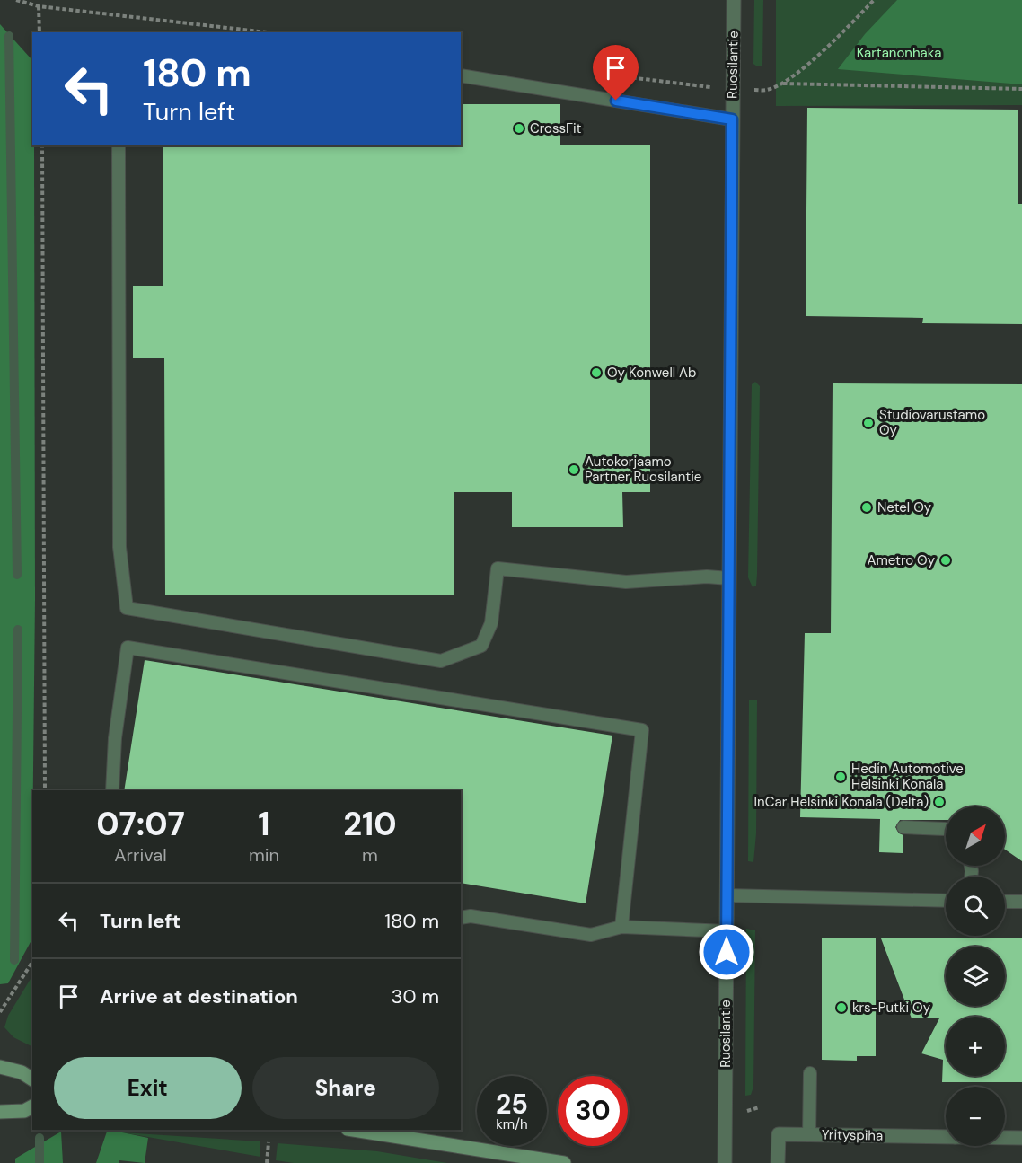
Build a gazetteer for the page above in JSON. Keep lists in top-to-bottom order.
{
  "streets": {
    "street": ["Ruosilantie", "Yrityspiha"]
  },
  "parks": ["Kartanonhaka"],
  "places": [
    "CrossFit",
    "Oy Konwell Ab",
    "Studiovarustamo Oy",
    "Autokorjaamo Partner Ruosilantie",
    "Netel Oy",
    "Ametro Oy",
    "Hedin Automotive Helsinki Konala",
    "InCar Helsinki Konala (Delta)",
    "krs-Putki Oy"
  ],
  "north": "top right",
  "page": {
    "turn": ["180 m", "Turn left"],
    "eta": [
      "07:07",
      "Arrival",
      "1",
      "min",
      "210",
      "m"
    ],
    "map_buttons": ["+", "−"],
    "list": [
      {
        "name": "Turn left",
        "value": "180 m"
      },
      {
        "name": "Arrive at destination",
        "value": "30 m"
      }
    ],
    "buttons": ["Exit", "Share"],
    "speed": "25 km/h",
    "limit": "30"
  }
}
